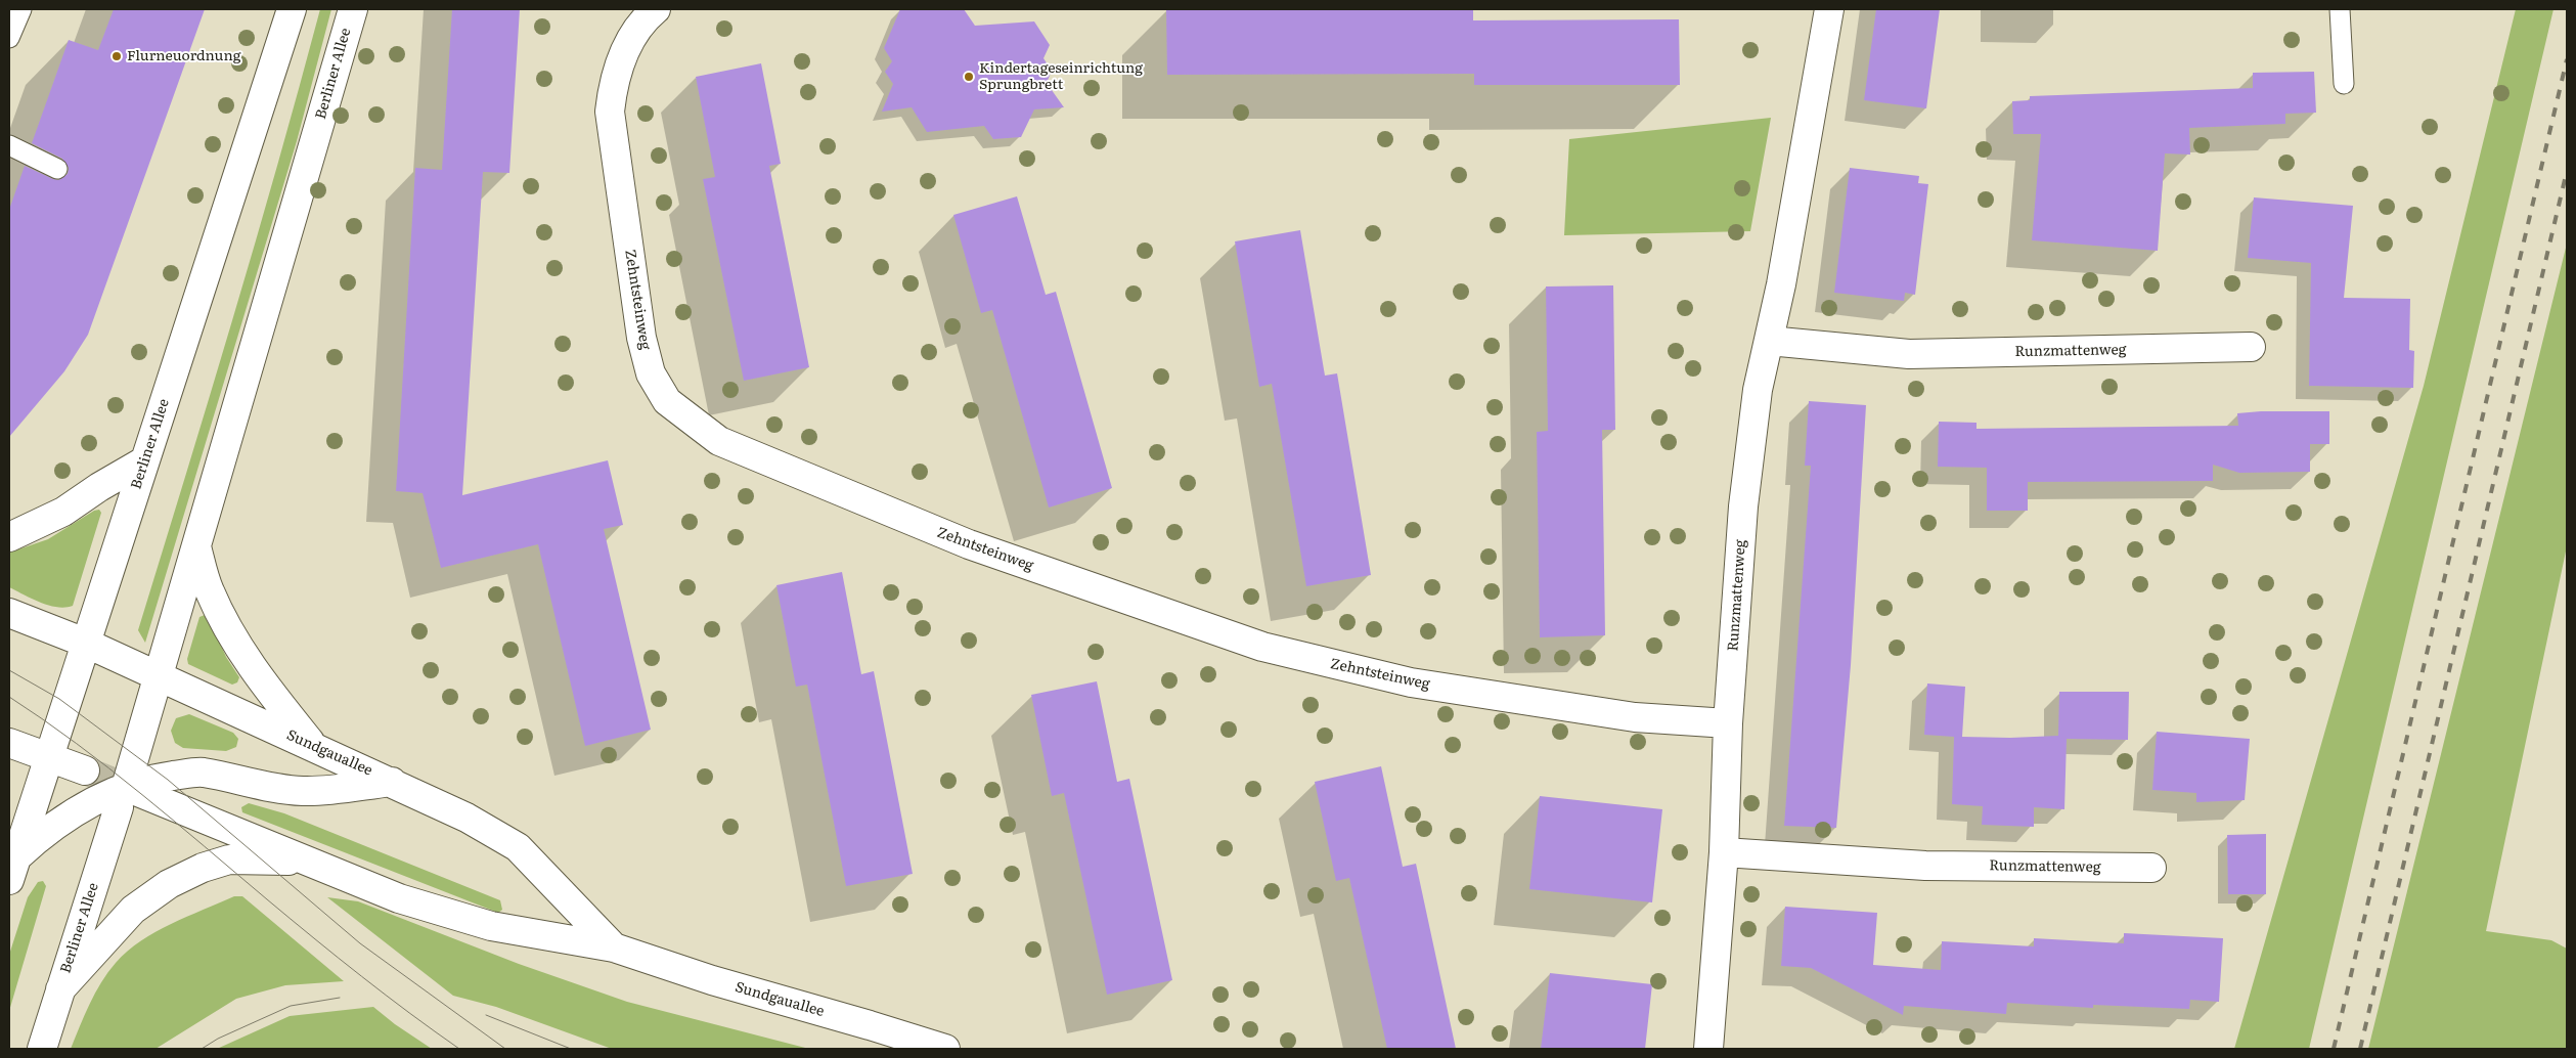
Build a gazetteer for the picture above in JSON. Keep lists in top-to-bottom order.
{
  "streets": {
    "street": [
      "Berliner Allee",
      "Zehntsteinweg",
      "Runzmattenweg",
      "Sundgauallee"
    ]
  },
  "crossings": [
    ["Berliner Allee", "Sundgauallee"],
    ["Zehntsteinweg", "Runzmattenweg"]
  ],
  "places": ["Flurneuordnung", "Kindertageseinrichtung Sprungbrett"]
}
